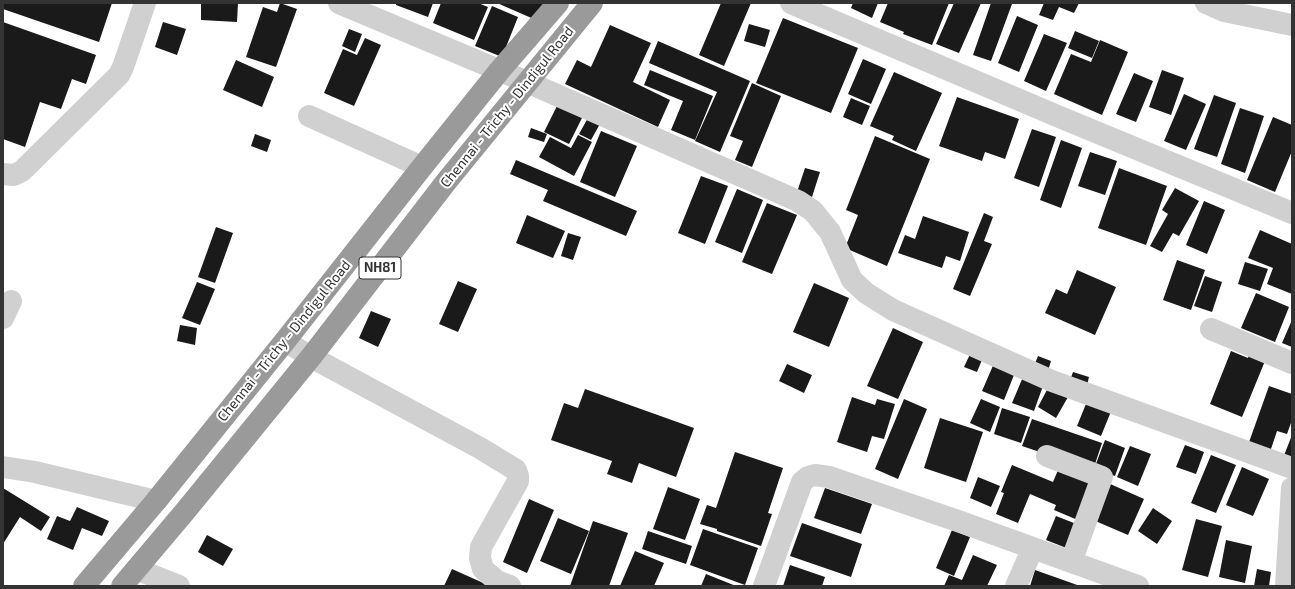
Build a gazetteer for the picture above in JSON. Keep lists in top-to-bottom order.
{
  "streets": {
    "highway": ["Chennai - Trichy - Dindigul Road", "NH81"]
  }
}
